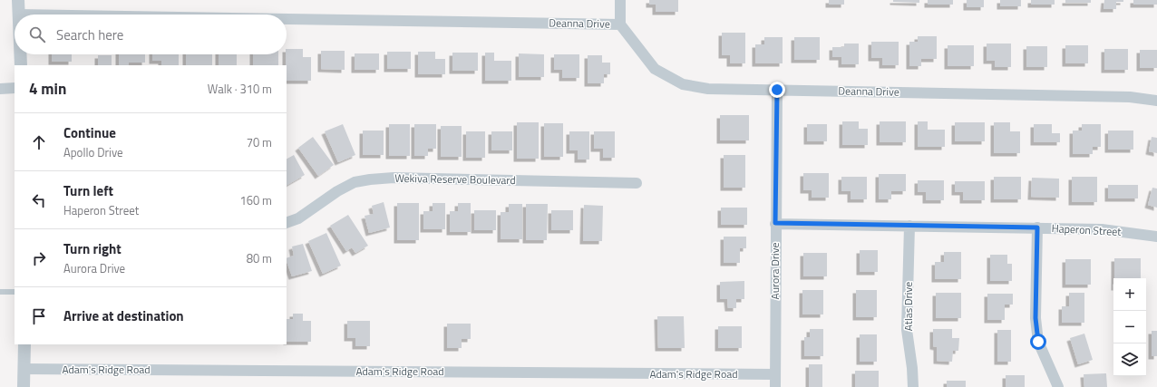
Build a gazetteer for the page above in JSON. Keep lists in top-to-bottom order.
{
  "streets": {
    "street": [
      "Deanna Drive",
      "Wekiva Reserve Boulevard",
      "Haperon Street",
      "Aurora Drive",
      "Atlas Drive",
      "Adam's Ridge Road"
    ]
  },
  "crossings": [
    ["Deanna Drive", "Aurora Drive"],
    ["Haperon Street", "Aurora Drive"],
    ["Haperon Street", "Atlas Drive"],
    ["Aurora Drive", "Adam's Ridge Road"]
  ],
  "page": {
    "search": "Search here",
    "heading": ["4 min", "Walk · 310 m"],
    "list": [
      ["Continue", "Apollo Drive", "70 m"],
      ["Turn left", "Haperon Street", "160 m"],
      ["Turn right", "Aurora Drive", "80 m"],
      "Arrive at destination"
    ],
    "map_buttons": ["+", "−"]
  }
}
